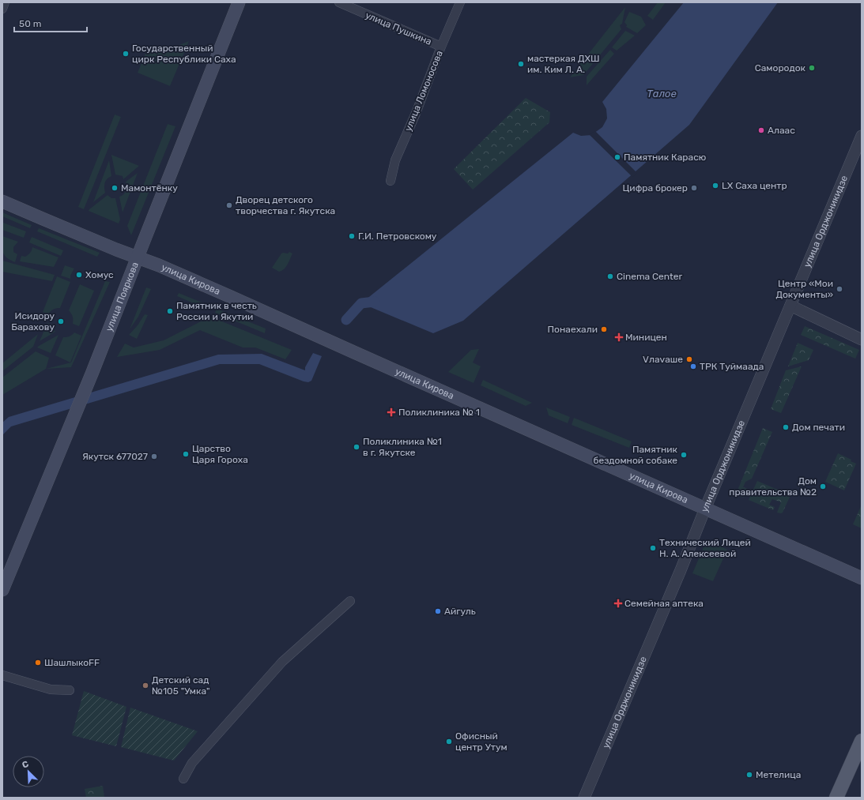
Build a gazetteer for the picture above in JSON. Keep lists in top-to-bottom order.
{
  "streets": {
    "main road": ["улица Кирова", "улица Пояркова"],
    "street": ["улица Пушкина", "улица Ломоносова", "улица Орджоникидзе"]
  },
  "crossings": [
    ["улица Пушкина", "улица Ломоносова"],
    ["улица Орджоникидзе", "улица Кирова"],
    ["улица Кирова", "улица Пояркова"]
  ],
  "water": ["Талое"],
  "places": {
    "other": [
      "Государственный цирк Республики Саха",
      "мастеркая ДХШ им. Ким Л. А.",
      "Самородок",
      "Алаас",
      "Памятник Карасю",
      "LX Саха центр",
      "Мамонтёнку",
      "Цифра брокер",
      "Дворец детского творчества г. Якутска",
      "Г.И. Петровскому",
      "Хомус",
      "Cinema Center",
      "Центр «Мои Документы»",
      "Памятник в честь России и Якутии",
      "Исидору Барахову",
      "Понаехали",
      "Vлаvаше",
      "ТРК Туймаада",
      "Дом печати",
      "Поликлиника №1 в г. Якутске",
      "Царство Царя Гороха",
      "Памятник бездомной собаке",
      "Якутск 677027",
      "Дом правительства №2",
      "Технический Лицей Н. А. Алексеевой",
      "Айгуль",
      "ШашлыкоFF",
      "Детский сад №105 \"Умка\"",
      "Офисный центр Утум",
      "Метелица"
    ],
    "health": ["Миницен", "Поликлиника № 1", "Семейная аптека"]
  },
  "scale_bar": "50 m",
  "north": "top left"
}
